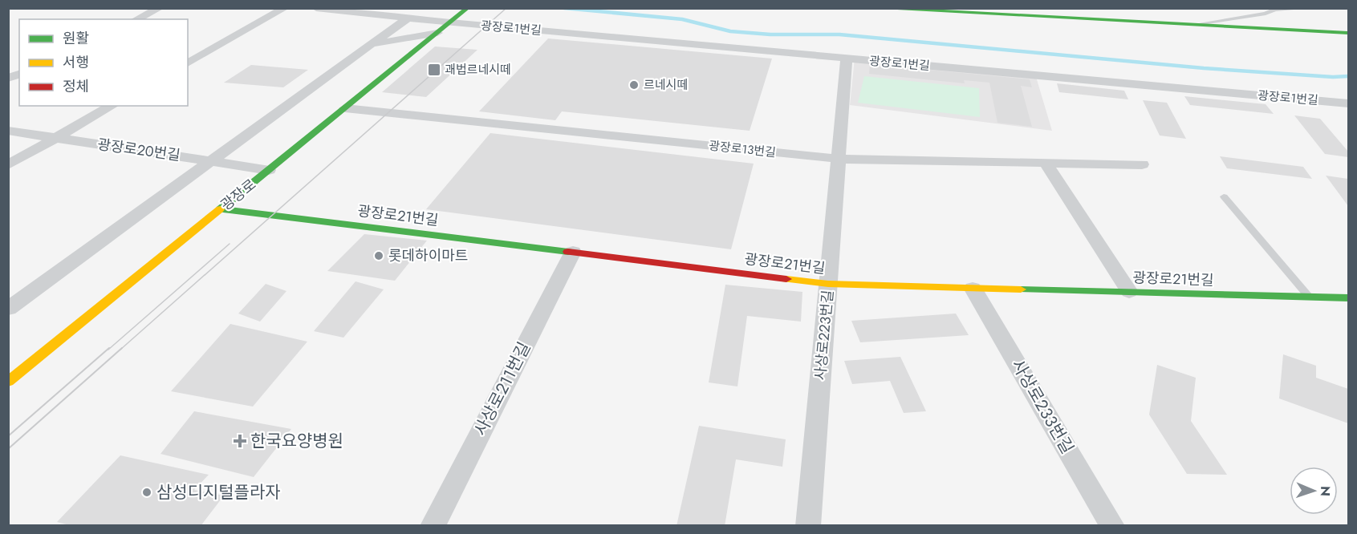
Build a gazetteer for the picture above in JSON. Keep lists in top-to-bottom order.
{
  "streets": {
    "main road": ["광장로", "광장로21번길"],
    "street": [
      "광장로1번길",
      "광장로13번길",
      "광장로20번길",
      "사상로223번길",
      "사상로211번길",
      "사상로233번길"
    ]
  },
  "crossings": [
    ["광장로1번길", "광장로"],
    ["광장로1번길", "사상로223번길"],
    ["광장로13번길", "광장로"],
    ["광장로13번길", "사상로223번길"],
    ["광장로20번길", "광장로"],
    ["광장로", "광장로21번길"],
    ["광장로21번길", "사상로223번길"],
    ["광장로21번길", "사상로211번길"],
    ["광장로21번길", "사상로233번길"]
  ],
  "places": {
    "transit": ["괘법르네시떼"],
    "other": ["르네시떼", "롯데하이마트", "삼성디지털플라자"],
    "health": ["한국요양병원"]
  },
  "legend": ["원활", "서행", "정체"],
  "north": "right"
}
